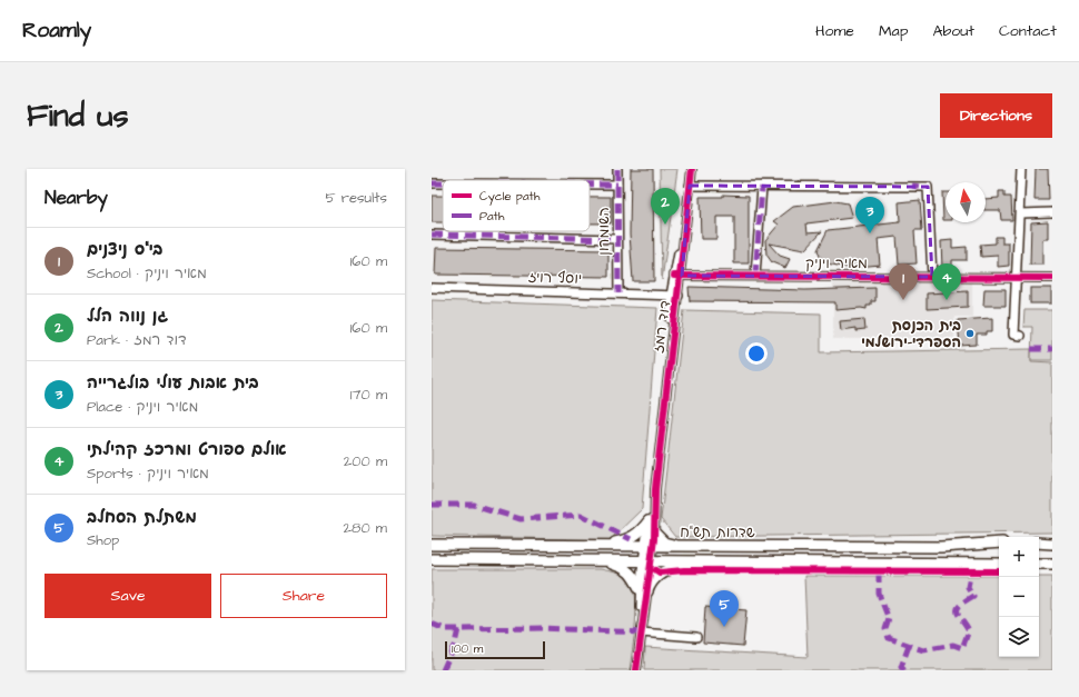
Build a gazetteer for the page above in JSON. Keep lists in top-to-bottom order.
{
  "streets": {
    "main road": ["שדרות תש\"ח"],
    "street": [
      "השומרון",
      "מאיר ויניק",
      "יוסף רויז",
      "דוד רמז"
    ]
  },
  "crossings": [
    ["השומרון", "יוסף רויז"],
    ["מאיר ויניק", "דוד רמז"],
    ["יוסף רויז", "דוד רמז"],
    ["דוד רמז", "שדרות תש\"ח"]
  ],
  "places": ["בית הכנסת הספרדי-ירושלמי"],
  "legend": ["Cycle path", "Path"],
  "scale_bar": "100 m",
  "north": "top",
  "page": {
    "header": "Roamly",
    "nav": [
      "Home",
      "Map",
      "About",
      "Contact"
    ],
    "buttons": [
      "Directions",
      ["Save", "Share"]
    ],
    "title": "Find us",
    "heading": ["Nearby", "5 results"],
    "pins": [
      "2",
      "3",
      "1",
      "4",
      "5"
    ],
    "list": [
      {
        "mark": "1",
        "name": "בי\"ס ניצנים",
        "note": "School · מאיר ויניק",
        "value": "160 m"
      },
      {
        "mark": "2",
        "name": "גן נווה הלל",
        "note": "Park · דוד רמז",
        "value": "160 m"
      },
      {
        "mark": "3",
        "name": "בית אבות עולי בולגרייה",
        "note": "Place · מאיר ויניק",
        "value": "170 m"
      },
      {
        "mark": "4",
        "name": "אולם ספורט ומרכז קהילתי",
        "note": "Sports · מאיר ויניק",
        "value": "200 m"
      },
      {
        "mark": "5",
        "name": "משתלת הסחלב",
        "note": "Shop",
        "value": "280 m"
      }
    ],
    "map_buttons": ["+", "−"],
    "scale": "100 m"
  }
}
